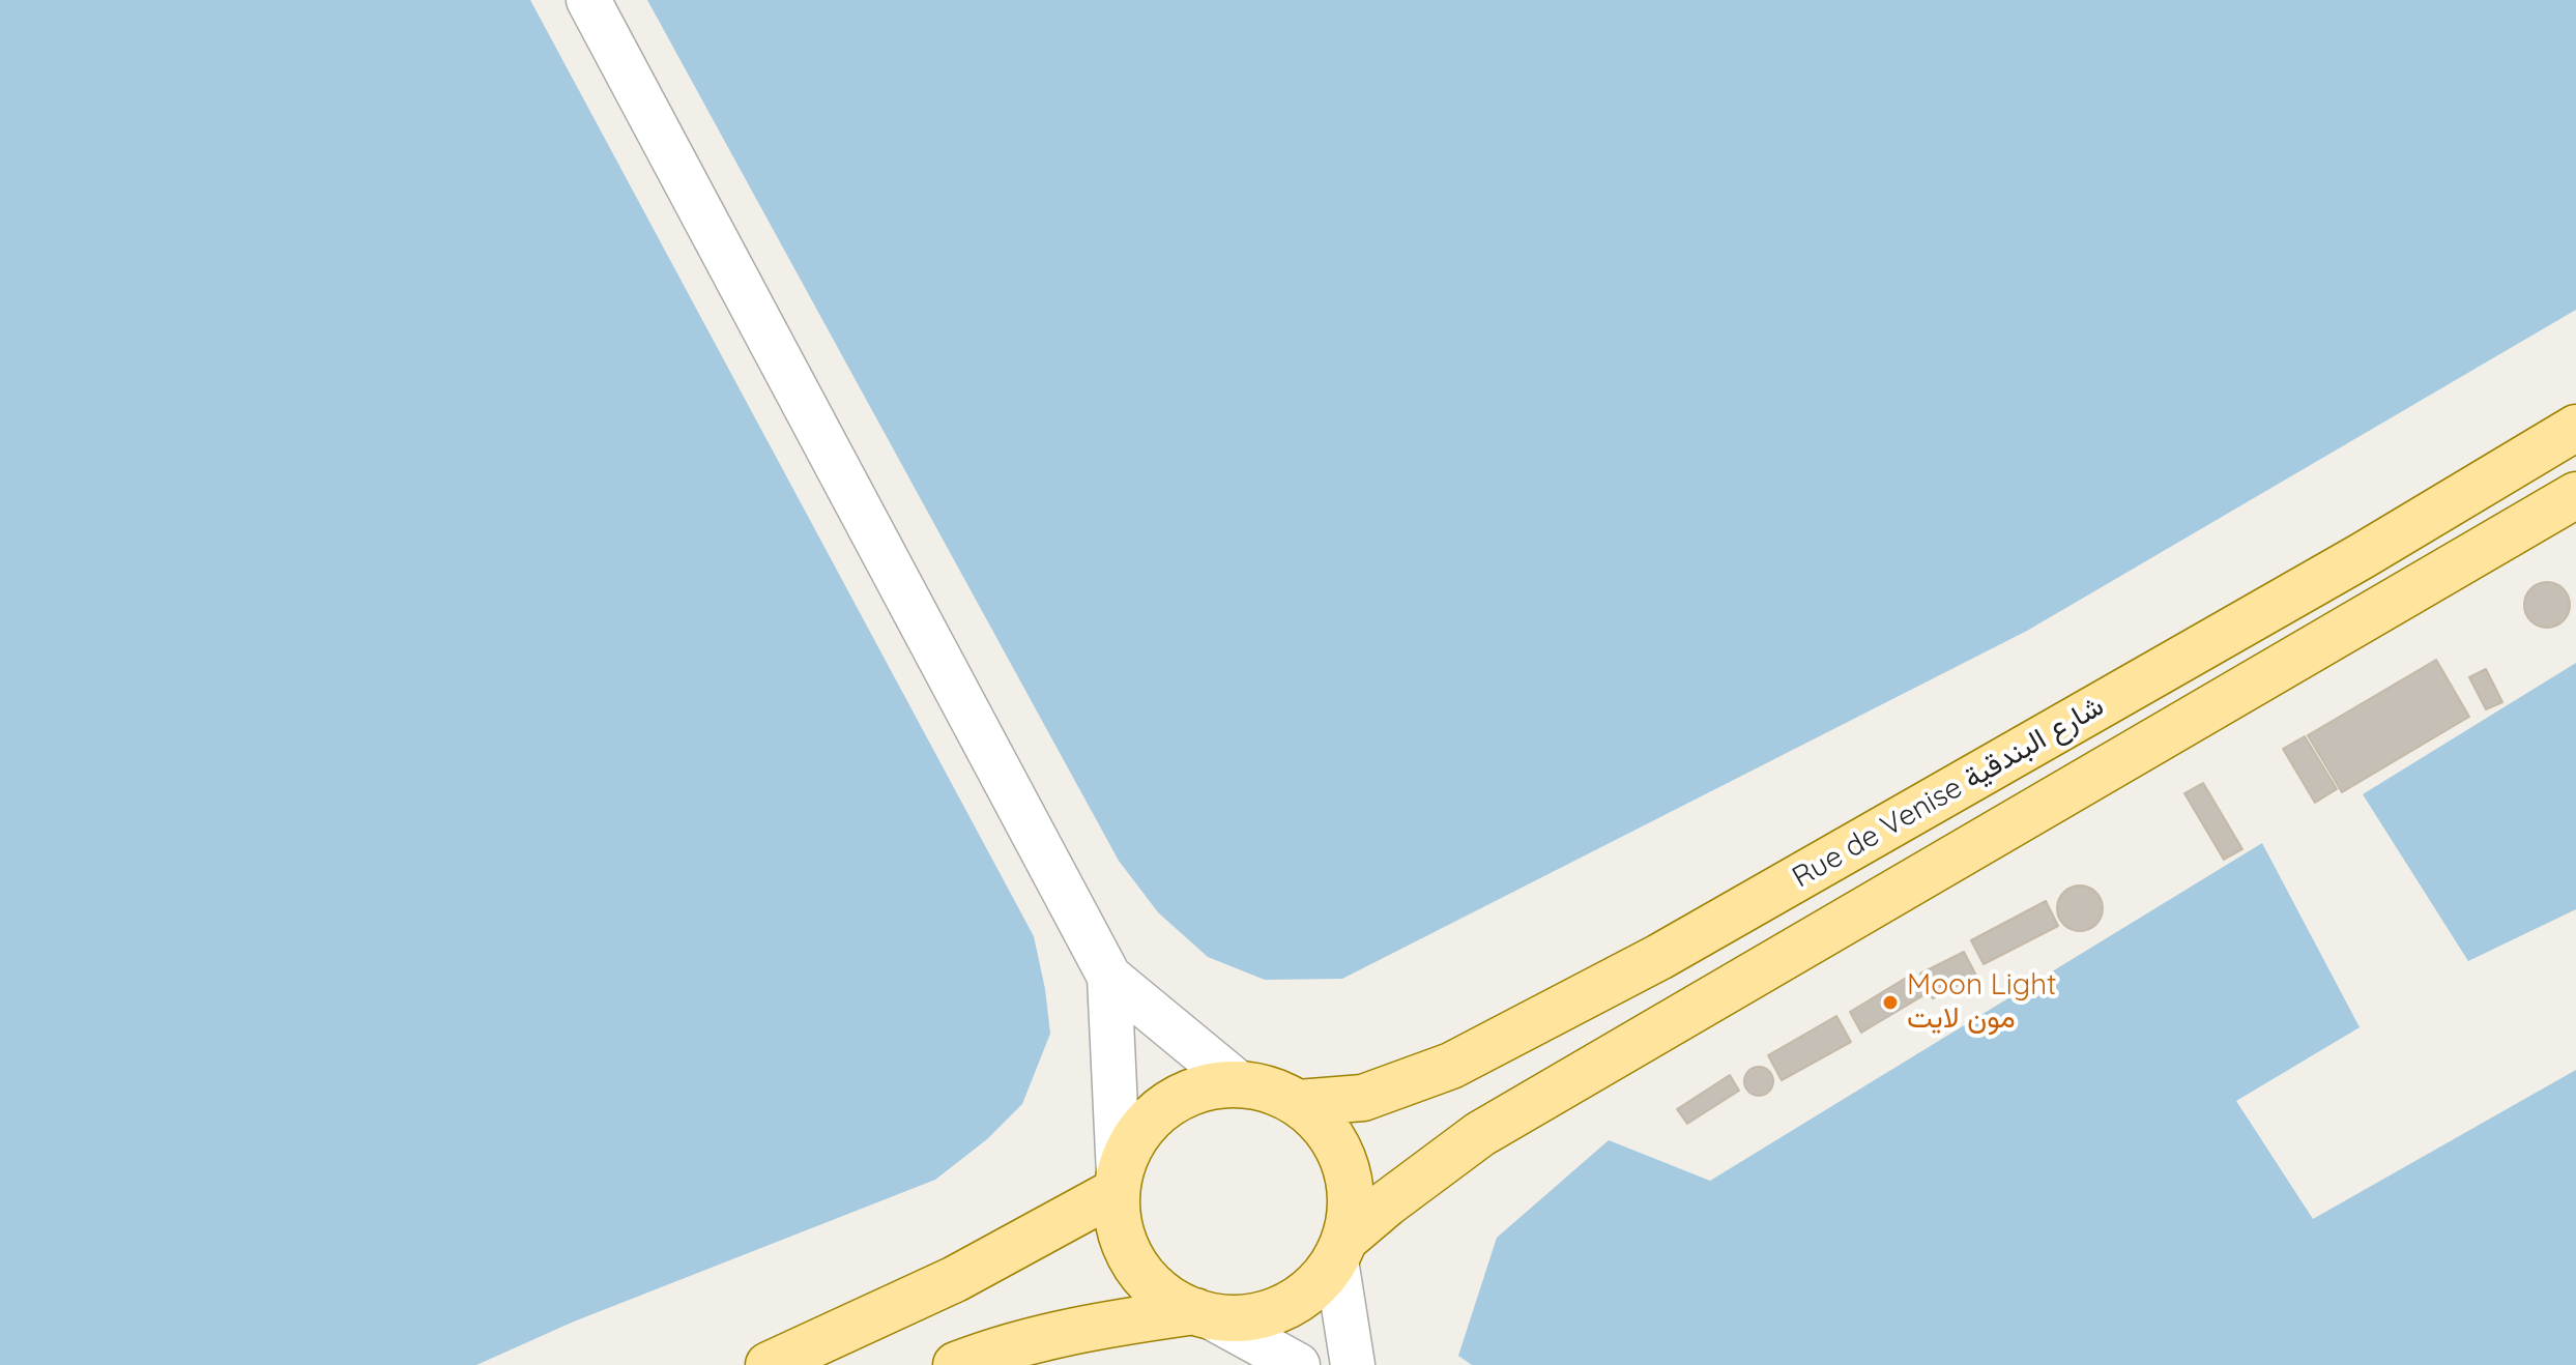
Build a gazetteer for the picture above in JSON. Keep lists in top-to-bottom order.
{
  "streets": {
    "main road": ["Rue de Venise شارع البندقية"]
  },
  "places": ["Moon Light مون لايت"]
}
